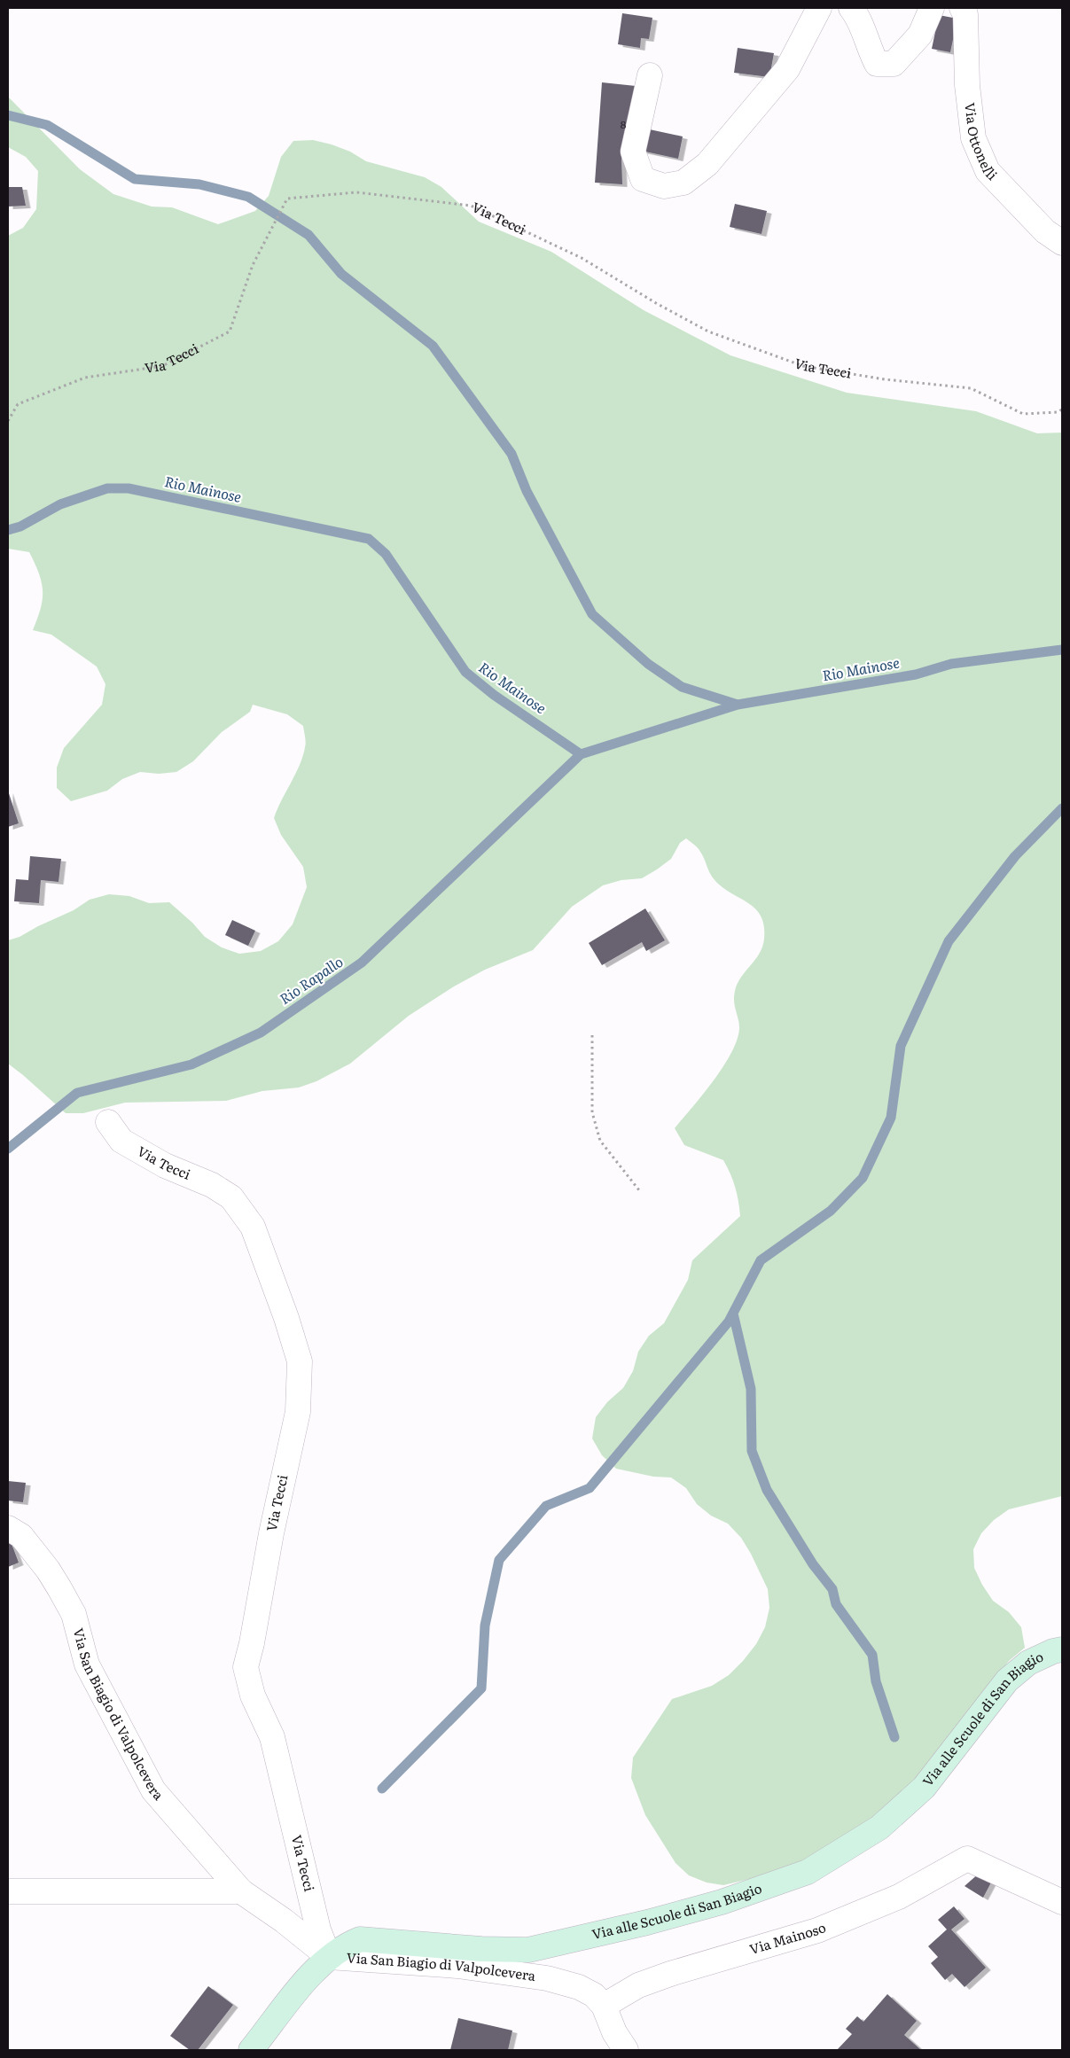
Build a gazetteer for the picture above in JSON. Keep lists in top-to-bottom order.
{
  "streets": {
    "street": [
      "Via Ottonelli",
      "Via Tecci",
      "Via San Biagio di Valpolcevera",
      "Via alle Scuole di San Biagio",
      "Via Mainoso"
    ]
  },
  "crossings": [
    ["Via Tecci", "Via San Biagio di Valpolcevera"],
    ["Via Tecci", "Via alle Scuole di San Biagio"],
    ["Via San Biagio di Valpolcevera", "Via alle Scuole di San Biagio"],
    ["Via San Biagio di Valpolcevera", "Via Mainoso"]
  ],
  "water": ["Rio Mainose", "Rio Rapallo"],
  "house_numbers": ["8"]
}
